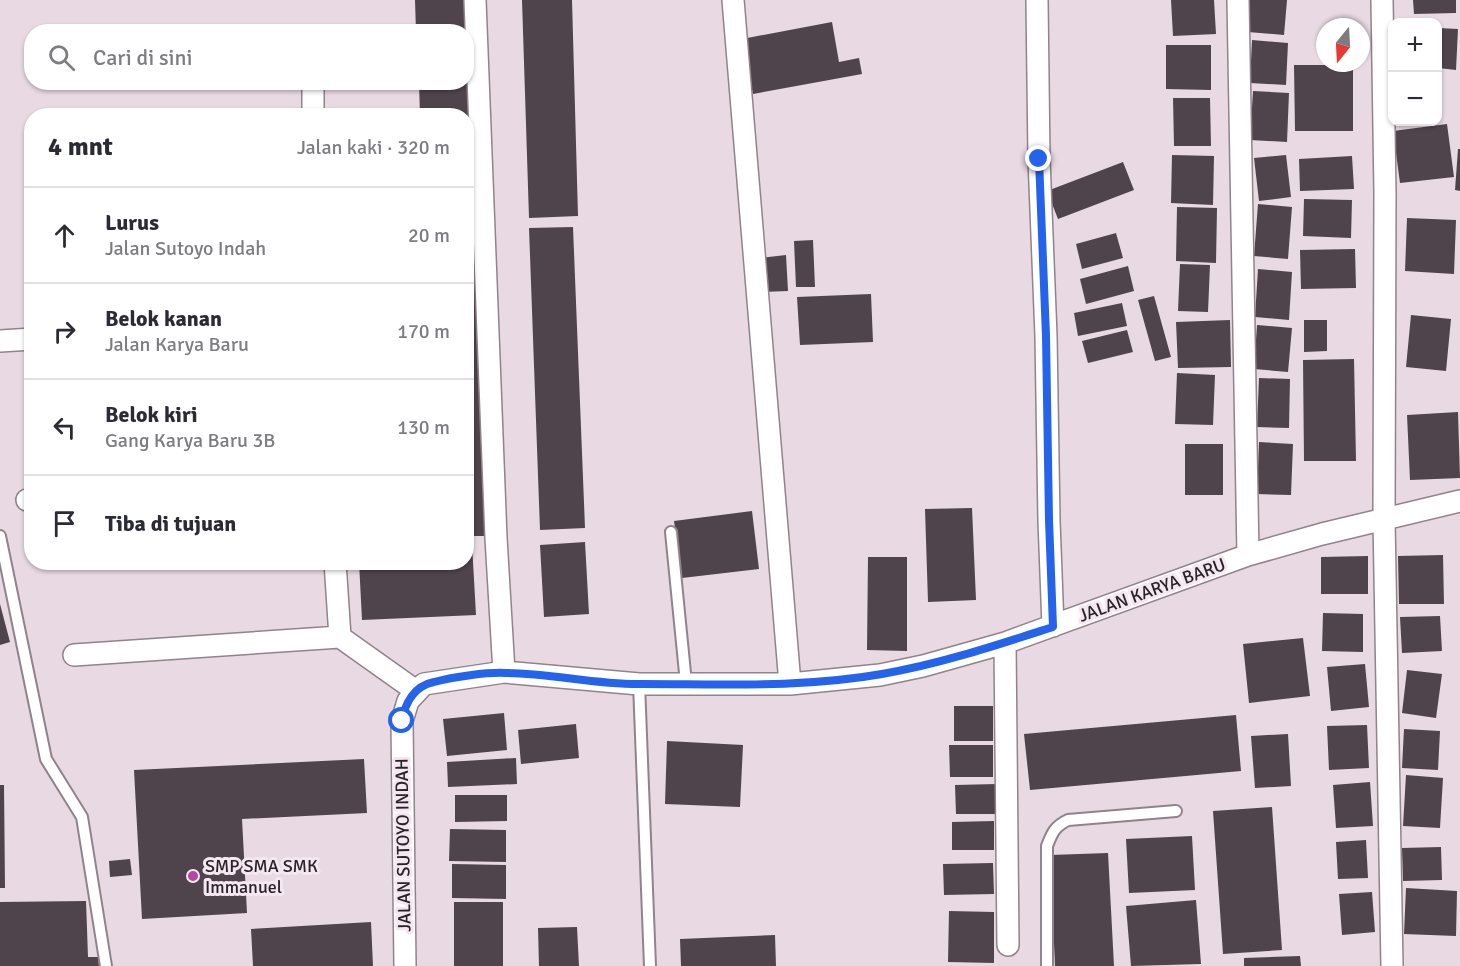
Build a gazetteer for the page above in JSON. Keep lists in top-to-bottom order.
{
  "streets": {
    "street": ["JALAN KARYA BARU", "JALAN SUTOYO INDAH"]
  },
  "crossings": [
    ["JALAN KARYA BARU", "JALAN SUTOYO INDAH"]
  ],
  "places": ["SMP SMA SMK Immanuel"],
  "north": "bottom",
  "page": {
    "map_buttons": ["+", "−"],
    "search": "Cari di sini",
    "heading": ["4 mnt", "Jalan kaki · 320 m"],
    "list": [
      ["Lurus", "Jalan Sutoyo Indah", "20 m"],
      ["Belok kanan", "Jalan Karya Baru", "170 m"],
      ["Belok kiri", "Gang Karya Baru 3B", "130 m"],
      "Tiba di tujuan"
    ]
  }
}
